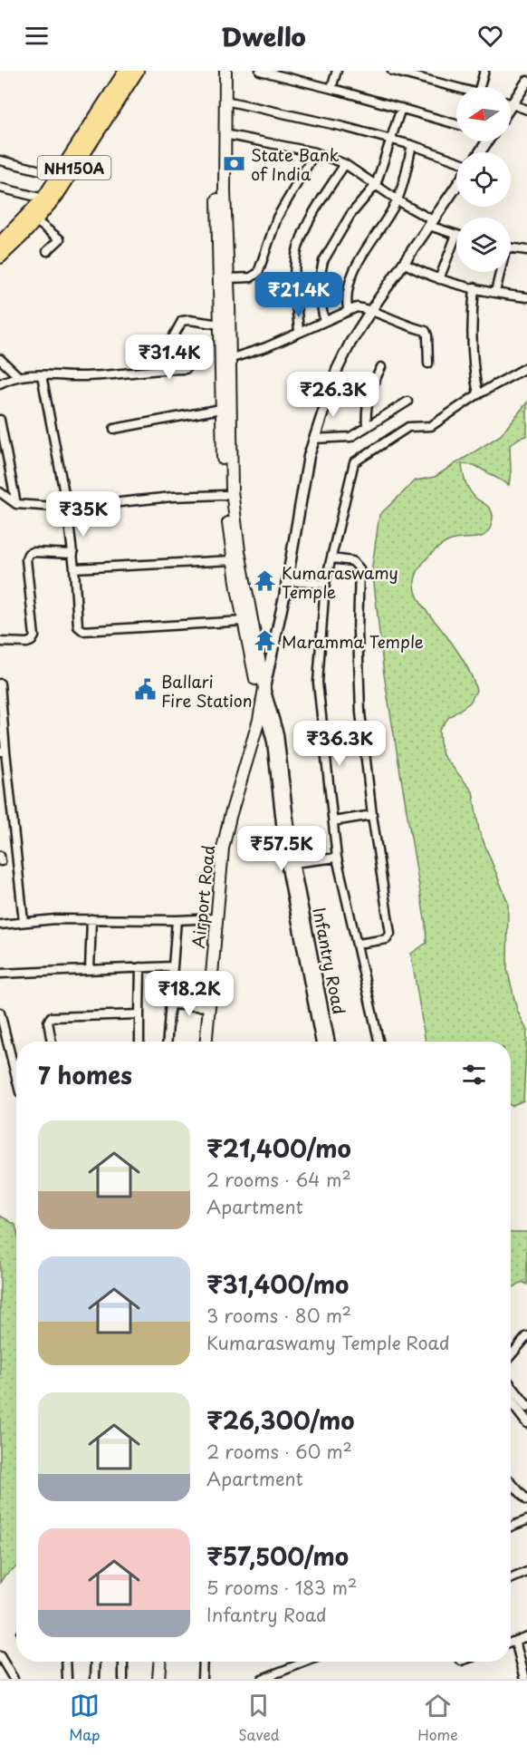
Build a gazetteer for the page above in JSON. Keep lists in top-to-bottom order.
{
  "streets": {
    "highway": ["NH150A"],
    "main road": ["Airport Road"],
    "street": ["Infantry Road"]
  },
  "crossings": [
    ["Airport Road", "Infantry Road"]
  ],
  "places": {
    "bank": ["State Bank of India"],
    "temple": ["Kumaraswamy Temple", "Maramma Temple"],
    "public building": ["Ballari Fire Station"]
  },
  "north": "left",
  "page": {
    "header": "Dwello",
    "price": [
      "₹21.4K",
      "₹31.4K",
      "₹26.3K",
      "₹35K",
      "₹36.3K",
      "₹57.5K",
      "₹18.2K"
    ],
    "heading": "7 homes",
    "list": [
      {
        "name": "₹21,400/mo",
        "note": "2 rooms · 64 m² · Apartment"
      },
      {
        "name": "₹31,400/mo",
        "note": "3 rooms · 80 m² · Kumaraswamy Temple Road"
      },
      {
        "name": "₹26,300/mo",
        "note": "2 rooms · 60 m² · Apartment"
      },
      {
        "name": "₹57,500/mo",
        "note": "5 rooms · 183 m² · Infantry Road"
      }
    ],
    "tabs": ["Map", "Saved", "Home"]
  }
}
